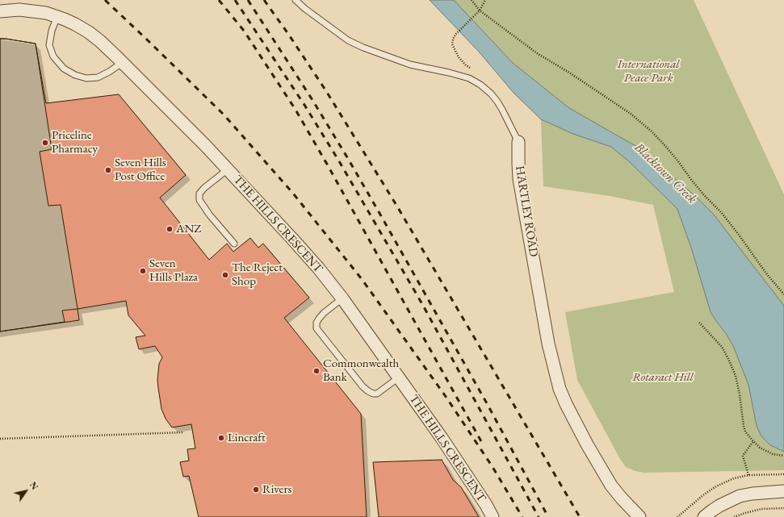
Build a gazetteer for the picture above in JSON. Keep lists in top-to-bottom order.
{
  "streets": {
    "street": ["HARTLEY ROAD", "THE HILLS CRESCENT"]
  },
  "water": ["Blacktown Creek"],
  "parks": ["International Peace Park", "Rotaract Hill"],
  "places": [
    "Priceline Pharmacy",
    "Seven Hills Post Office",
    "ANZ",
    "Seven Hills Plaza",
    "The Reject Shop",
    "Commonwealth Bank",
    "Lincraft",
    "Rivers"
  ],
  "north": "top right"
}
